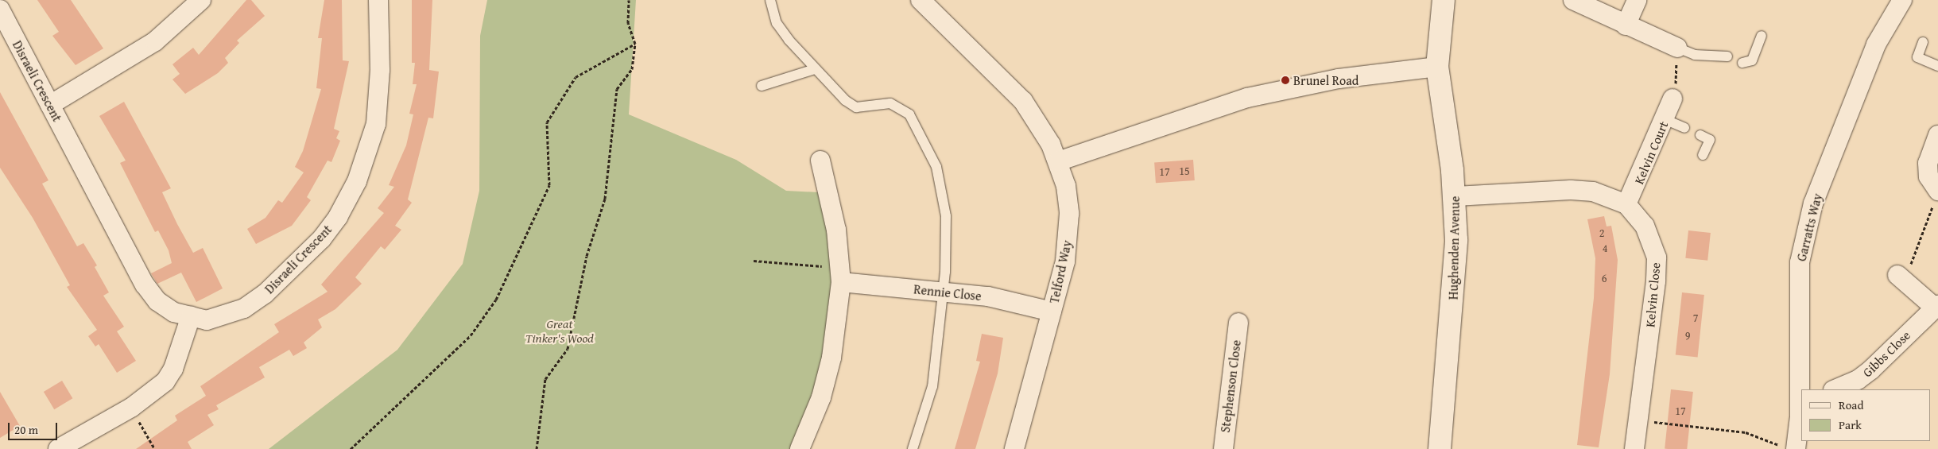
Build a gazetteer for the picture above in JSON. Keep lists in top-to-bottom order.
{
  "streets": {
    "street": [
      "Disraeli Crescent",
      "Kelvin Court",
      "Garratts Way",
      "Hughenden Avenue",
      "Telford Way",
      "Rennie Close",
      "Kelvin Close",
      "Gibbs Close",
      "Stephenson Close"
    ]
  },
  "crossings": [
    ["Kelvin Court", "Kelvin Close"],
    ["Hughenden Avenue", "Kelvin Close"],
    ["Telford Way", "Rennie Close"]
  ],
  "parks": ["Great Tinker's Wood"],
  "places": ["Brunel Road"],
  "house_numbers": [
    "15",
    "17",
    "2",
    "4",
    "6",
    "7",
    "9",
    "17"
  ],
  "legend": ["Road", "Park"],
  "scale_bar": "20 m"
}
